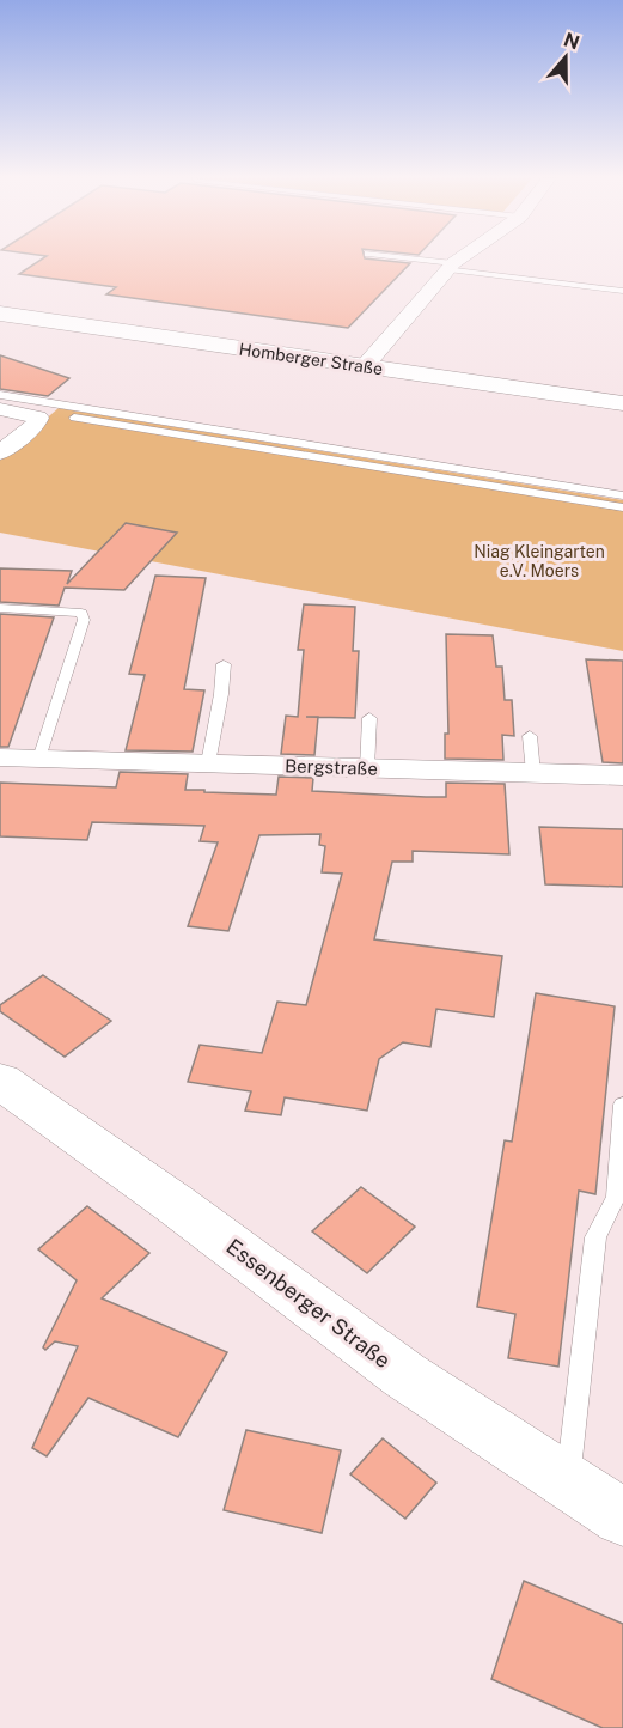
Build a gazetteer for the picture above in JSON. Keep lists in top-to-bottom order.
{
  "streets": {
    "main road": ["Homberger Straße", "Essenberger Straße"],
    "street": ["Bergstraße"]
  },
  "parks": ["Niag Kleingarten e.V. Moers"],
  "north": "top"
}
